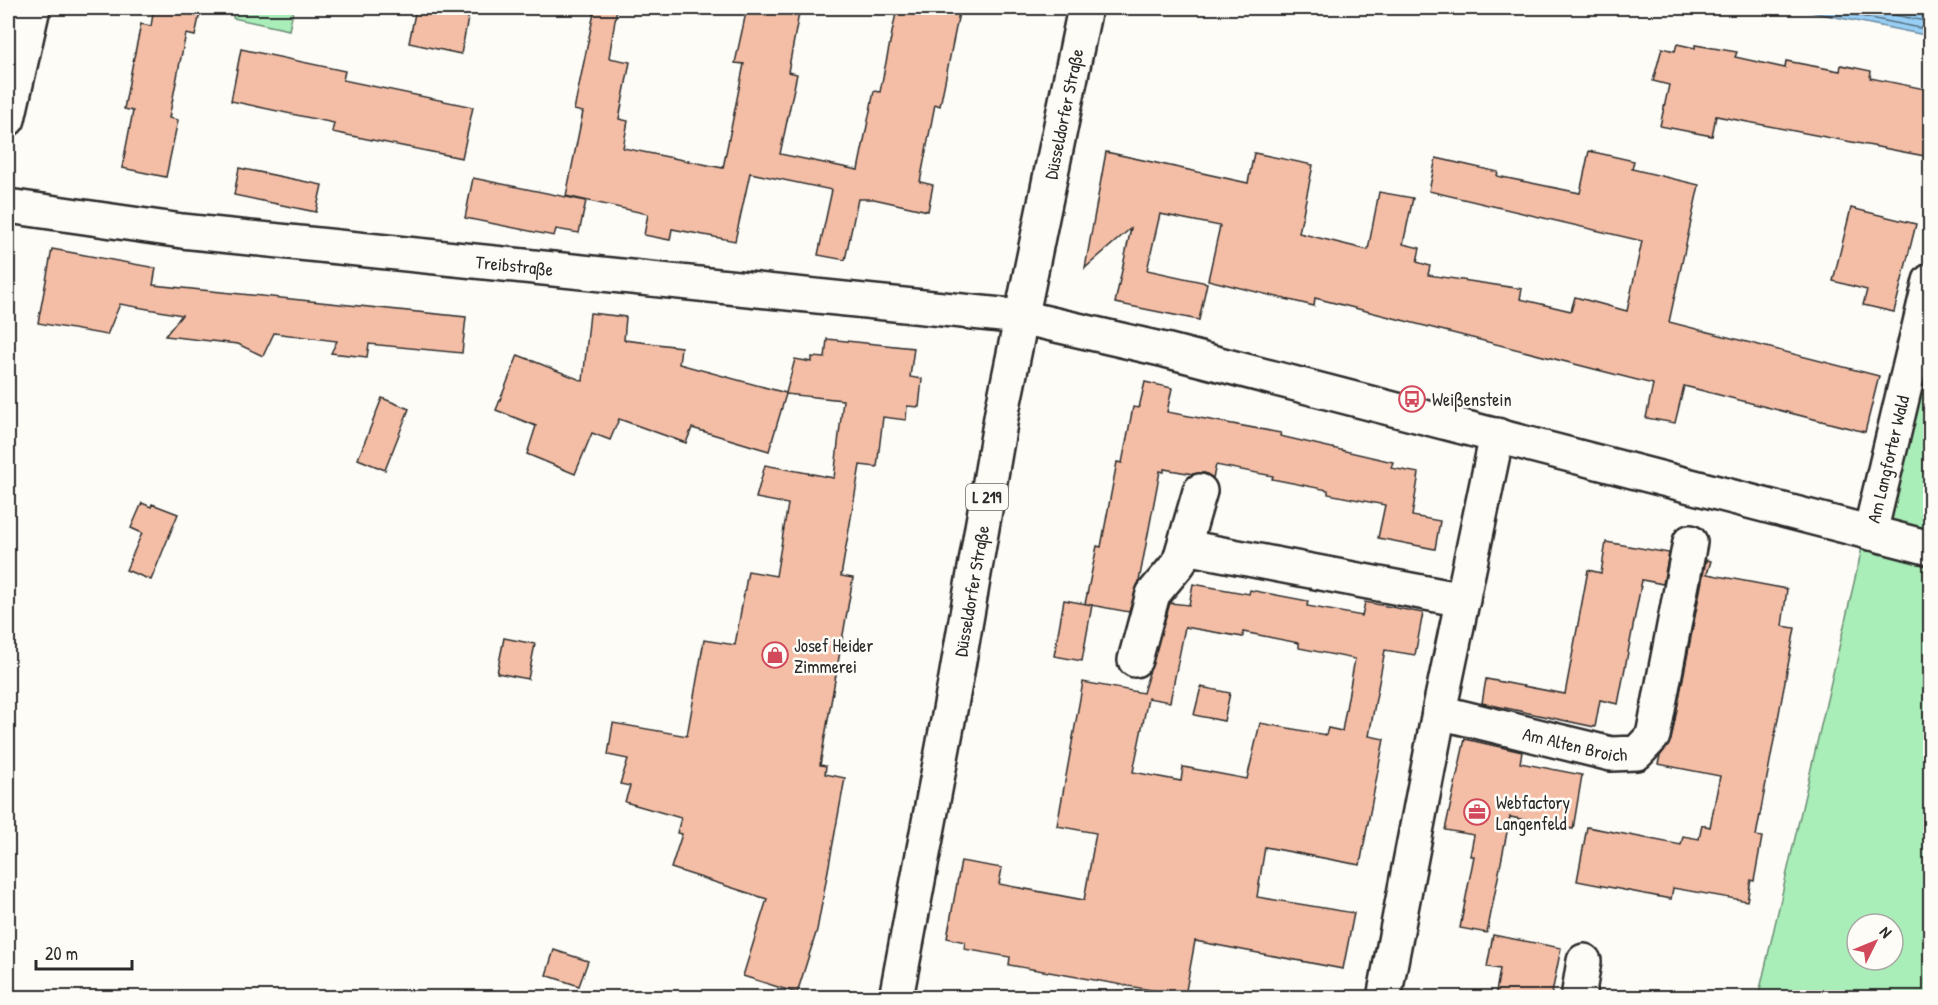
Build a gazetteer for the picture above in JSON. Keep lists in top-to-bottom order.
{
  "streets": {
    "street": [
      "Düsseldorfer Straße",
      "Treibstraße",
      "Am Langforter Wald",
      "L 219",
      "Am Alten Broich"
    ]
  },
  "crossings": [
    ["Düsseldorfer Straße", "Treibstraße"]
  ],
  "places": {
    "bus stop": ["Weißenstein"],
    "shop": ["Josef Heider Zimmerei"],
    "office": ["Webfactory Langenfeld"]
  },
  "scale_bar": "20 m",
  "north": "top right"
}
